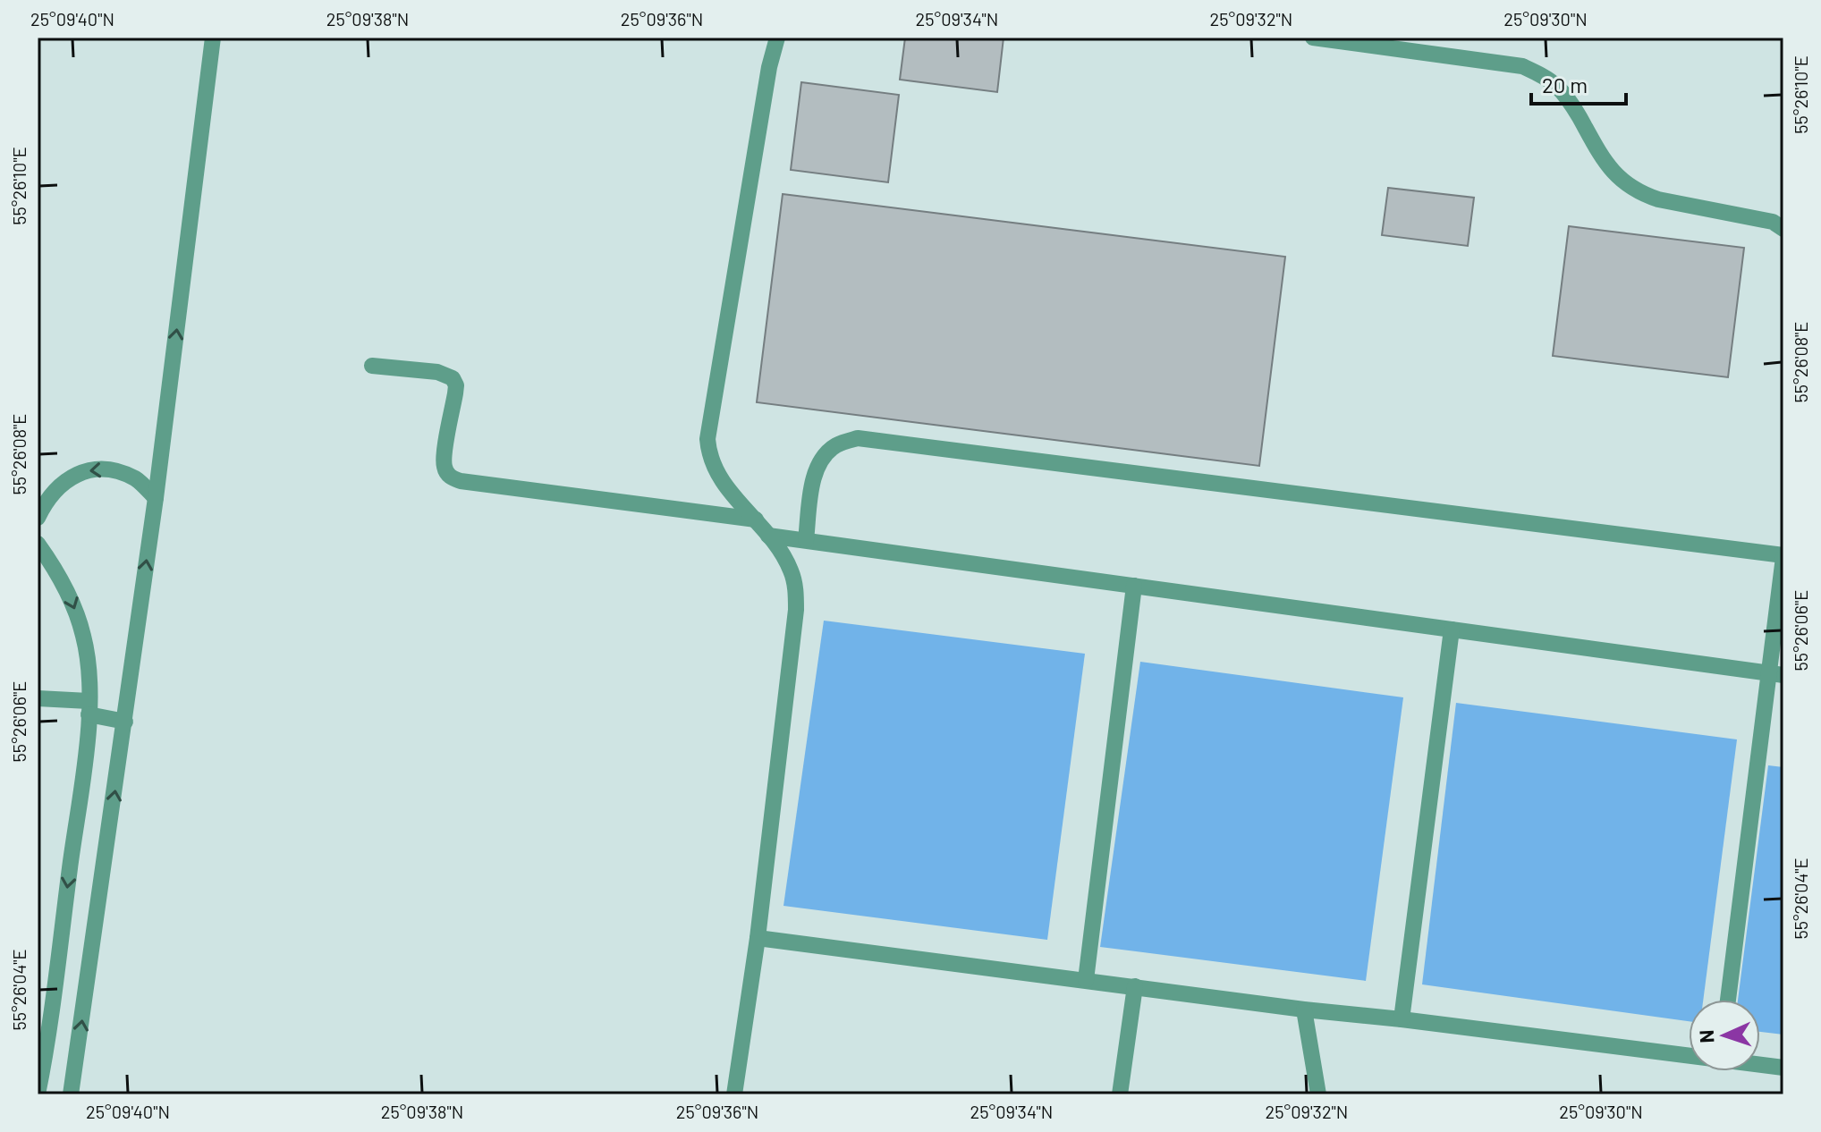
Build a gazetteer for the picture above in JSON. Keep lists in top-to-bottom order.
{
  "scale_bar": "20 m",
  "north": "left",
  "coordinates": [
    "25°09'40\"N",
    "25°09'38\"N",
    "25°09'36\"N",
    "25°09'34\"N",
    "25°09'32\"N",
    "25°09'30\"N",
    "55°26'10\"E",
    "55°26'08\"E",
    "55°26'06\"E",
    "55°26'04\"E"
  ]
}
